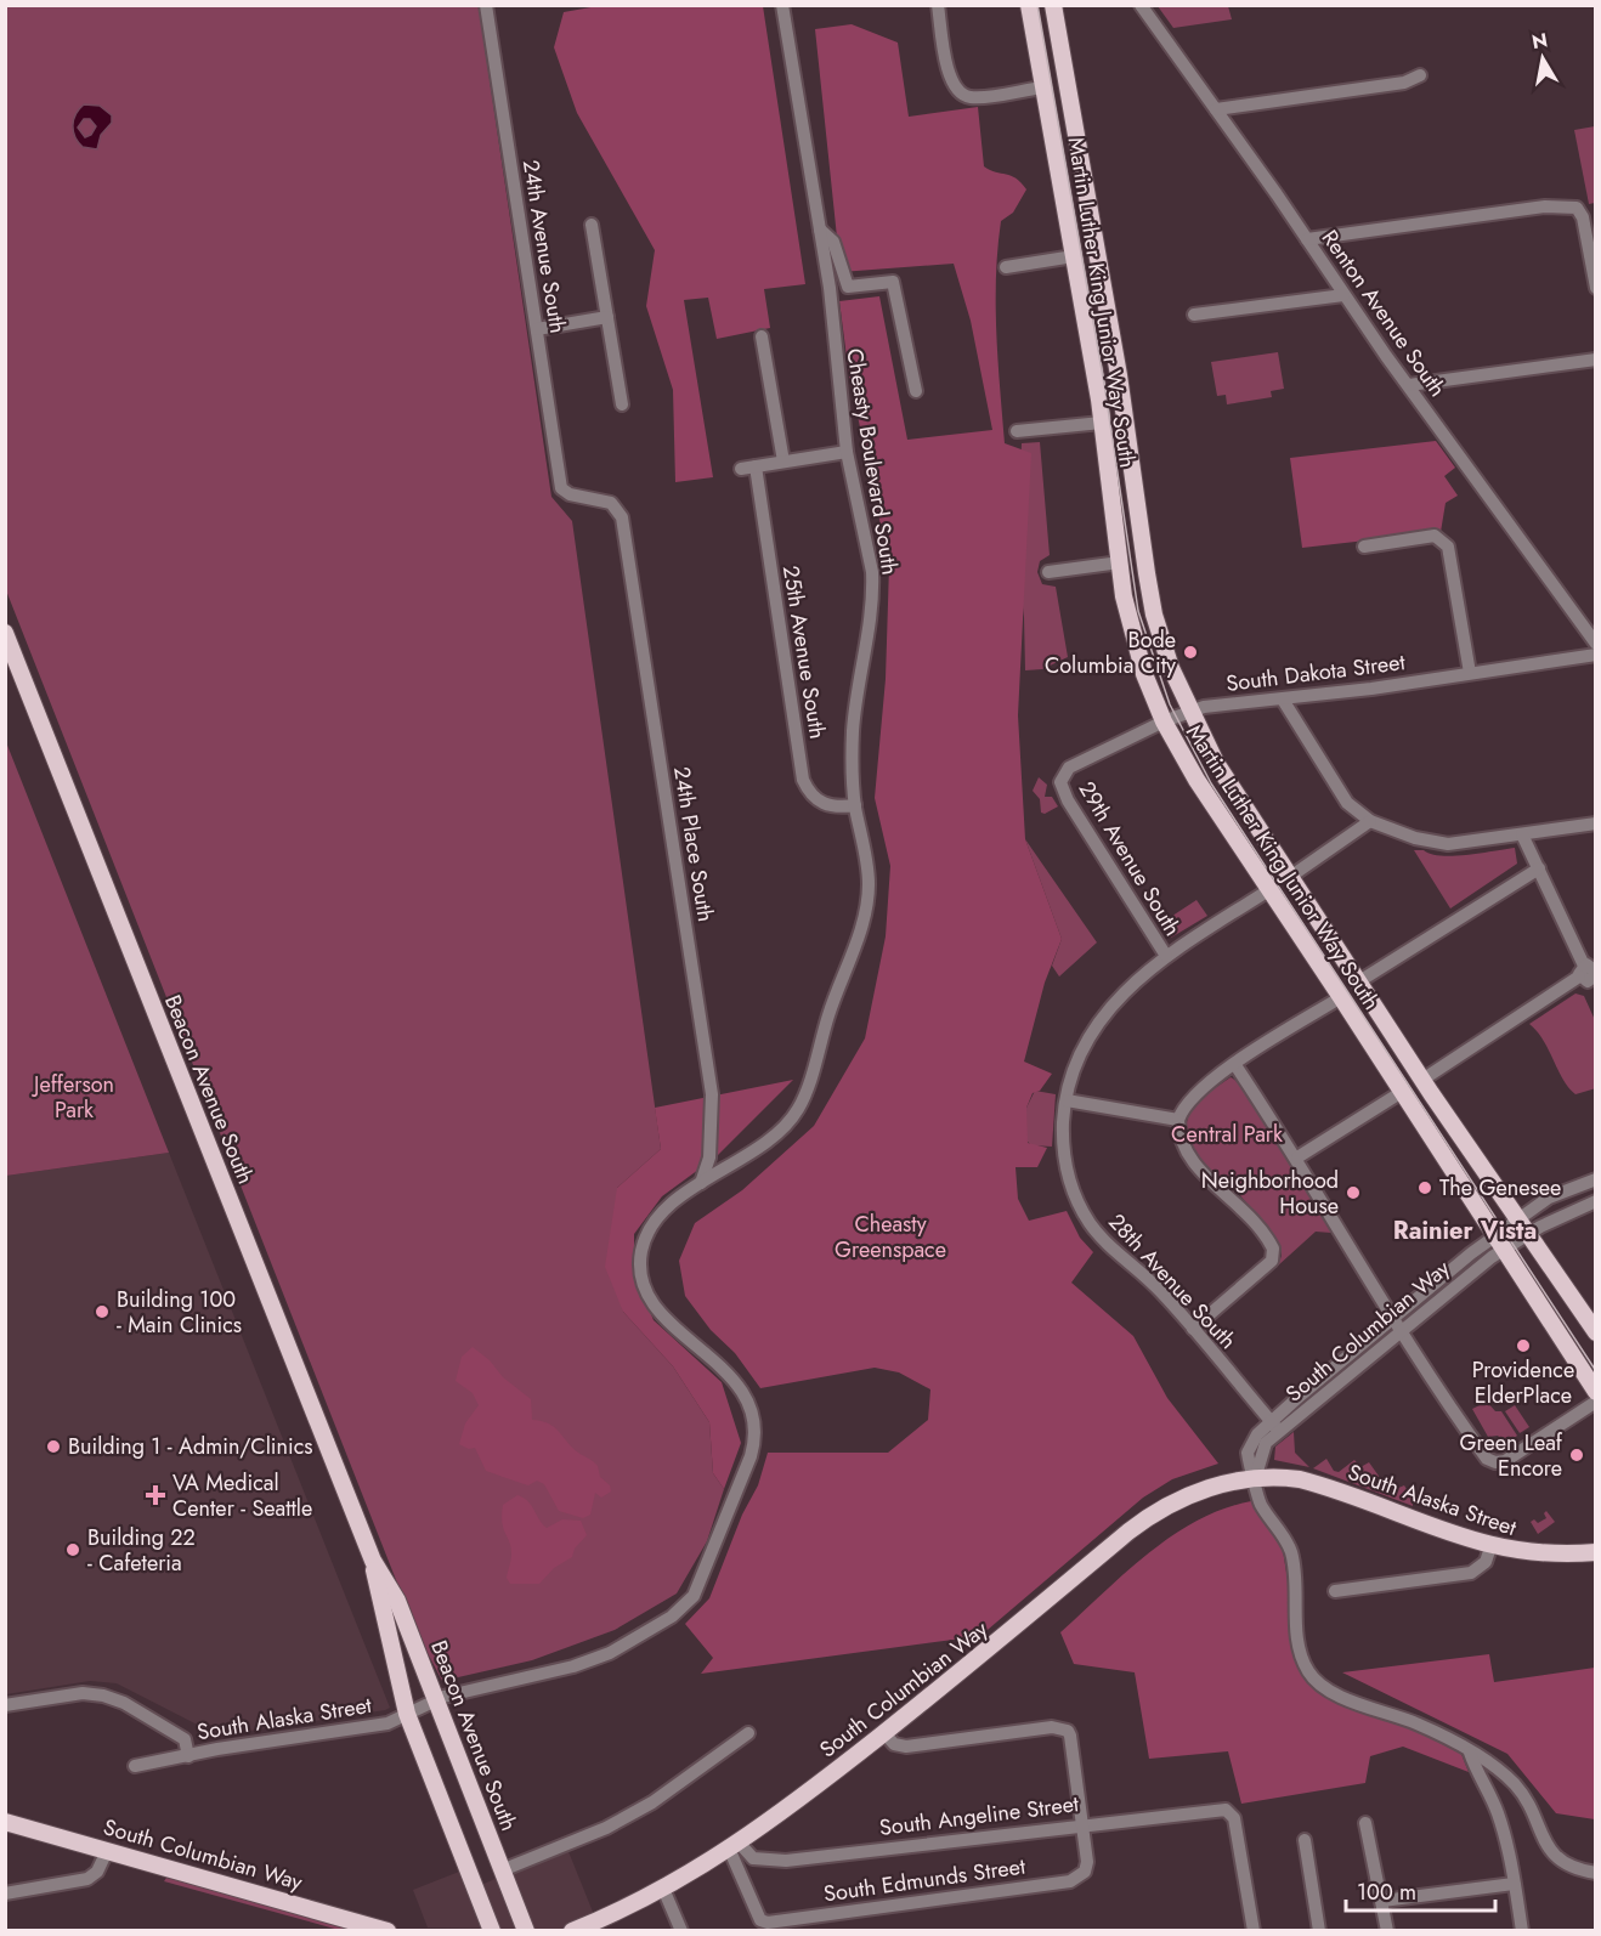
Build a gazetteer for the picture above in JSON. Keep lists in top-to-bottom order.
{
  "streets": {
    "main road": [
      "Martin Luther King Junior Way South",
      "Beacon Avenue South",
      "South Columbian Way",
      "South Alaska Street"
    ],
    "street": [
      "24th Avenue South",
      "Renton Avenue South",
      "Cheasty Boulevard South",
      "25th Avenue South",
      "South Dakota Street",
      "24th Place South",
      "29th Avenue South",
      "28th Avenue South",
      "South Angeline Street",
      "South Edmunds Street"
    ]
  },
  "crossings": [
    ["24th Avenue South", "24th Place South"],
    ["Martin Luther King Junior Way South", "South Dakota Street"],
    ["Martin Luther King Junior Way South", "28th Avenue South"],
    ["Martin Luther King Junior Way South", "South Columbian Way"],
    ["Cheasty Boulevard South", "25th Avenue South"],
    ["Cheasty Boulevard South", "24th Place South"],
    ["Cheasty Boulevard South", "Beacon Avenue South"],
    ["Cheasty Boulevard South", "South Alaska Street"],
    ["South Dakota Street", "29th Avenue South"],
    ["29th Avenue South", "28th Avenue South"],
    ["Beacon Avenue South", "South Alaska Street"],
    ["28th Avenue South", "South Columbian Way"],
    ["South Columbian Way", "South Alaska Street"],
    ["South Columbian Way", "South Angeline Street"],
    ["South Columbian Way", "South Edmunds Street"],
    ["South Angeline Street", "South Edmunds Street"]
  ],
  "districts": ["Rainier Vista"],
  "parks": ["Jefferson Park", "Central Park", "Cheasty Greenspace"],
  "places": {
    "other": [
      "Bode Columbia City",
      "The Genesee",
      "Neighborhood House",
      "Building 100 - Main Clinics",
      "Providence ElderPlace",
      "Building 1 - Admin/Clinics",
      "Green Leaf Encore",
      "Building 22 - Cafeteria"
    ],
    "health": ["VA Medical Center - Seattle"]
  },
  "scale_bar": "100 m",
  "north": "top"
}
